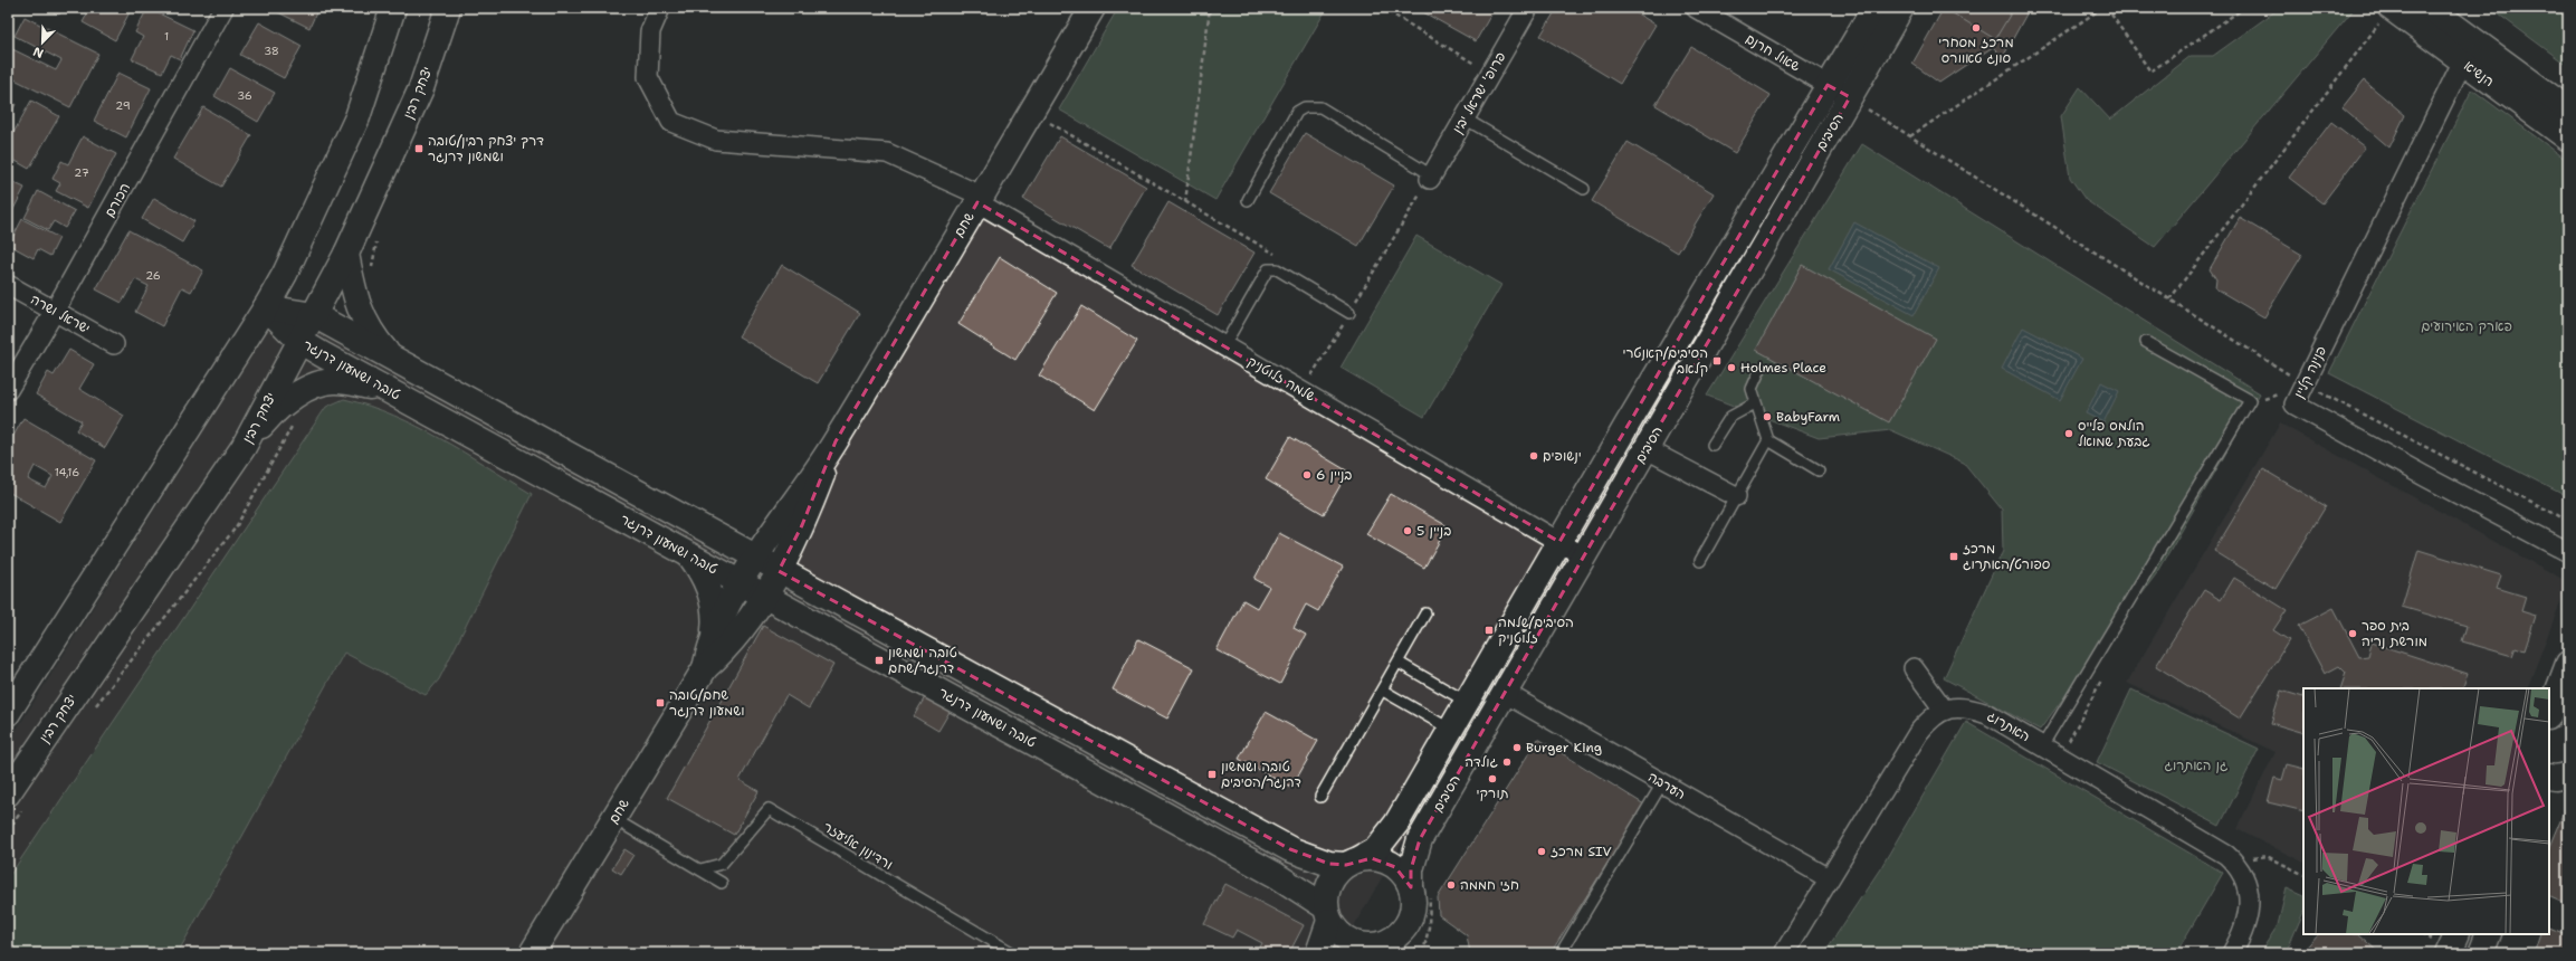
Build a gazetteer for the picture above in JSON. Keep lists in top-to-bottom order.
{
  "streets": {
    "street": [
      "שאול חרנם",
      "הנשיא",
      "יצחק רבין",
      "פרופ' ישראל יבין",
      "הסיבים",
      "הכורם",
      "שחם",
      "ישראל ושרה",
      "טובה ושמעון דרנגר",
      "פנינה קליין",
      "שלמה זלוטניק",
      "האתרוג",
      "הערבה"
    ],
    "lane": ["ורדינון אליעזר"]
  },
  "crossings": [
    ["שאול חרנם", "הסיבים"],
    ["הנשיא", "פנינה קליין"],
    ["יצחק רבין", "טובה ושמעון דרנגר"],
    ["הסיבים", "טובה ושמעון דרנגר"],
    ["הסיבים", "שלמה זלוטניק"],
    ["הסיבים", "הערבה"],
    ["הכורם", "ישראל ושרה"],
    ["שחם", "טובה ושמעון דרנגר"],
    ["שחם", "שלמה זלוטניק"]
  ],
  "parks": ["פארק האירועים", "גן האתרוג"],
  "places": {
    "other": [
      "מרכז מסחרי סונג טאוורס",
      "Holmes Place",
      "BabyFarm",
      "הולמס פלייס גבעת שמואל",
      "ינשופים",
      "בניין 6",
      "בניין 5",
      "בית ספר מורשת נריה",
      "Burger King",
      "גולדה",
      "תורקי",
      "מרכז SIV",
      "חזי חממה"
    ],
    "transit": [
      "דרך יצחק רבין/טובה ושמשון דרנגר",
      "הסיבים/קאנטרי קלאב",
      "מרכז ספורט/האתרוג",
      "הסיבים/שלמה זלוטניק",
      "טובה ושמשון דרנגר/שחם",
      "שחם/טובה ושמעון דרנגר",
      "טובה ושמשון דרנגר/הסיבים"
    ]
  },
  "house_numbers": [
    "1",
    "38",
    "36",
    "29",
    "27",
    "26",
    "14,16"
  ],
  "north": "bottom left"
}
